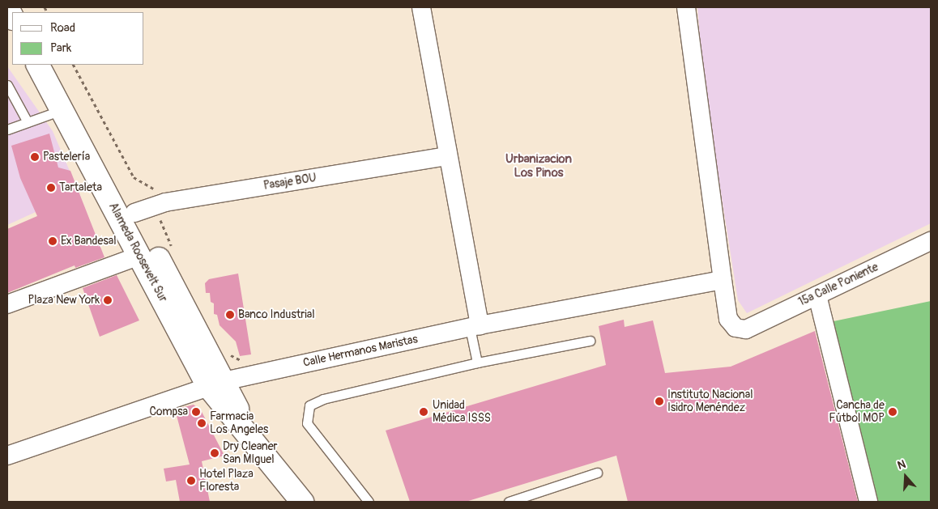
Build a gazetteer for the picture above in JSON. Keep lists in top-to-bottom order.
{
  "streets": {
    "highway": ["Alameda Roosevelt Sur"],
    "street": ["Pasaje BOU", "15a Calle Poniente", "Calle Hermanos Maristas"]
  },
  "crossings": [
    ["Pasaje BOU", "Alameda Roosevelt Sur"],
    ["Alameda Roosevelt Sur", "Calle Hermanos Maristas"],
    ["15a Calle Poniente", "Calle Hermanos Maristas"]
  ],
  "districts": ["Urbanizacion Los Pinos"],
  "places": [
    "Pastelería",
    "Tartaleta",
    "Ex Bandesal",
    "Plaza New York",
    "Banco Industrial",
    "Instituto Nacional Isidro Menéndez",
    "Compsa",
    "Unidad Médica ISSS",
    "Cancha de Fútbol MOP",
    "Farmacia Los Angeles",
    "Dry Cleaner San MIguel",
    "Hotel Plaza Floresta"
  ],
  "legend": ["Road", "Park"],
  "north": "top"
}
